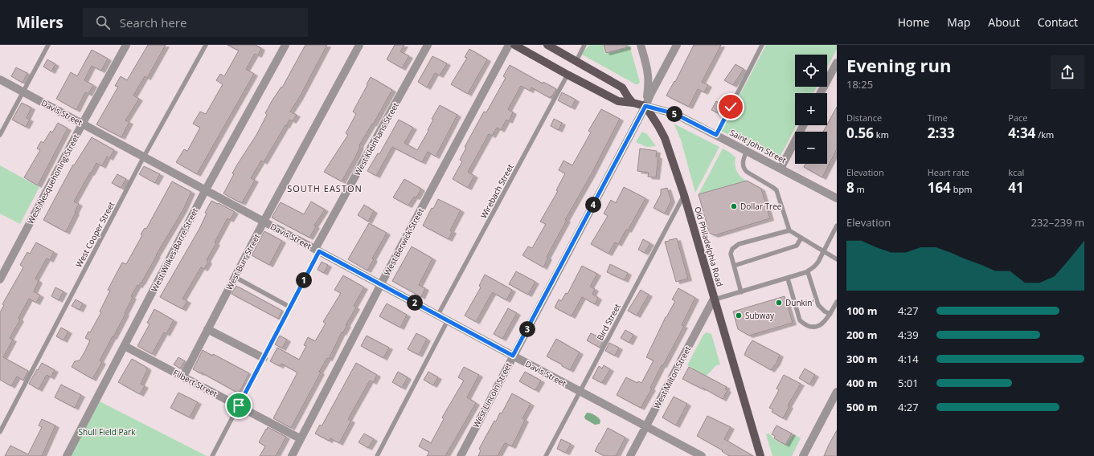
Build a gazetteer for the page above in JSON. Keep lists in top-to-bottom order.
{
  "streets": {
    "main road": ["Saint John Street", "Old Philadelphia Road"],
    "street": [
      "Davis Street",
      "West Kleinhans Street",
      "West Nesquehoning Street",
      "West Berwick Street",
      "West Wilkes-Barre Street",
      "West Burr Street",
      "West Milton Street",
      "Filbert Street",
      "West Lincoln Street"
    ],
    "lane": ["Wirebach Street", "West Cooper Street", "Bird Street"]
  },
  "crossings": [
    ["Davis Street", "West Kleinhans Street"],
    ["Davis Street", "West Nesquehoning Street"],
    ["Davis Street", "Wirebach Street"],
    ["Davis Street", "West Cooper Street"],
    ["Davis Street", "West Berwick Street"],
    ["Davis Street", "West Wilkes-Barre Street"],
    ["Davis Street", "West Burr Street"],
    ["Davis Street", "Bird Street"],
    ["Davis Street", "West Milton Street"],
    ["Davis Street", "West Lincoln Street"],
    ["West Kleinhans Street", "Filbert Street"],
    ["Saint John Street", "Wirebach Street"],
    ["Saint John Street", "Old Philadelphia Road"],
    ["Saint John Street", "West Lincoln Street"],
    ["West Berwick Street", "Filbert Street"],
    ["Old Philadelphia Road", "Bird Street"],
    ["Old Philadelphia Road", "West Milton Street"],
    ["Old Philadelphia Road", "West Lincoln Street"],
    ["West Wilkes-Barre Street", "Filbert Street"],
    ["West Burr Street", "Filbert Street"]
  ],
  "districts": ["SOUTH EASTON"],
  "parks": ["Shull Field Park"],
  "places": ["Dollar Tree", "Dunkin'", "Subway"],
  "page": {
    "header": "Milers",
    "search": "Search here",
    "nav": [
      "Home",
      "Map",
      "About",
      "Contact"
    ],
    "heading": ["Evening run", "18:25"],
    "map_buttons": ["+", "−"],
    "stats": [
      ["Distance", "0.56 km"],
      ["Time", "2:33"],
      ["Pace", "4:34 /km"],
      ["Elevation", "8 m"],
      ["Heart rate", "164 bpm"],
      ["kcal", "41"]
    ],
    "pins": [
      "5",
      "4",
      "1",
      "2",
      "3"
    ],
    "chart": ["Elevation", "232–239 m"],
    "list": [
      {
        "name": "100 m",
        "note": "4:27"
      },
      {
        "name": "200 m",
        "note": "4:39"
      },
      {
        "name": "300 m",
        "note": "4:14"
      },
      {
        "name": "400 m",
        "note": "5:01"
      },
      {
        "name": "500 m",
        "note": "4:27"
      }
    ]
  }
}
